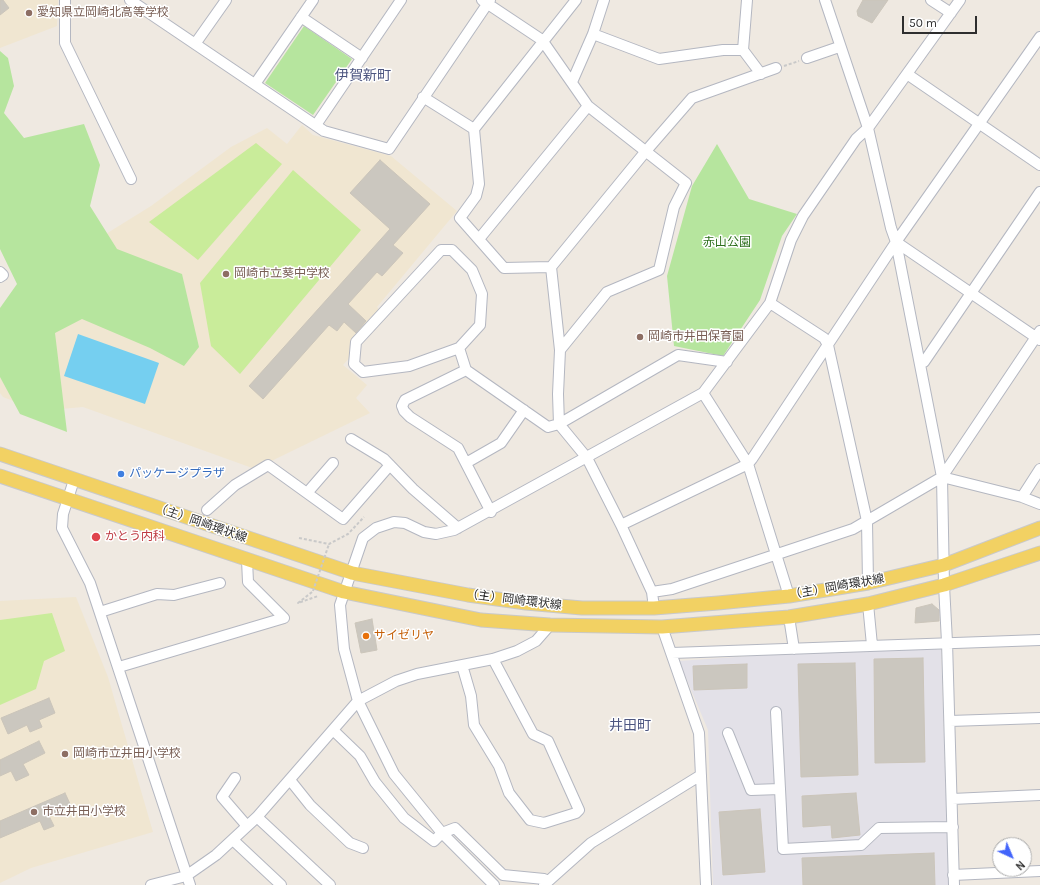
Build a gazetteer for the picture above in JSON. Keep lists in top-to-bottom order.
{
  "streets": {
    "main road": ["（主）岡崎環状線"]
  },
  "districts": ["伊賀新町", "井田町"],
  "parks": ["赤山公園"],
  "places": [
    "愛知県立岡崎北高等学校",
    "岡崎市立葵中学校",
    "岡崎市井田保育園",
    "パッケージプラザ",
    "かとう内科",
    "サイゼリヤ",
    "岡崎市立井田小学校",
    "市立井田小学校"
  ],
  "scale_bar": "50 m",
  "north": "bottom right"
}
